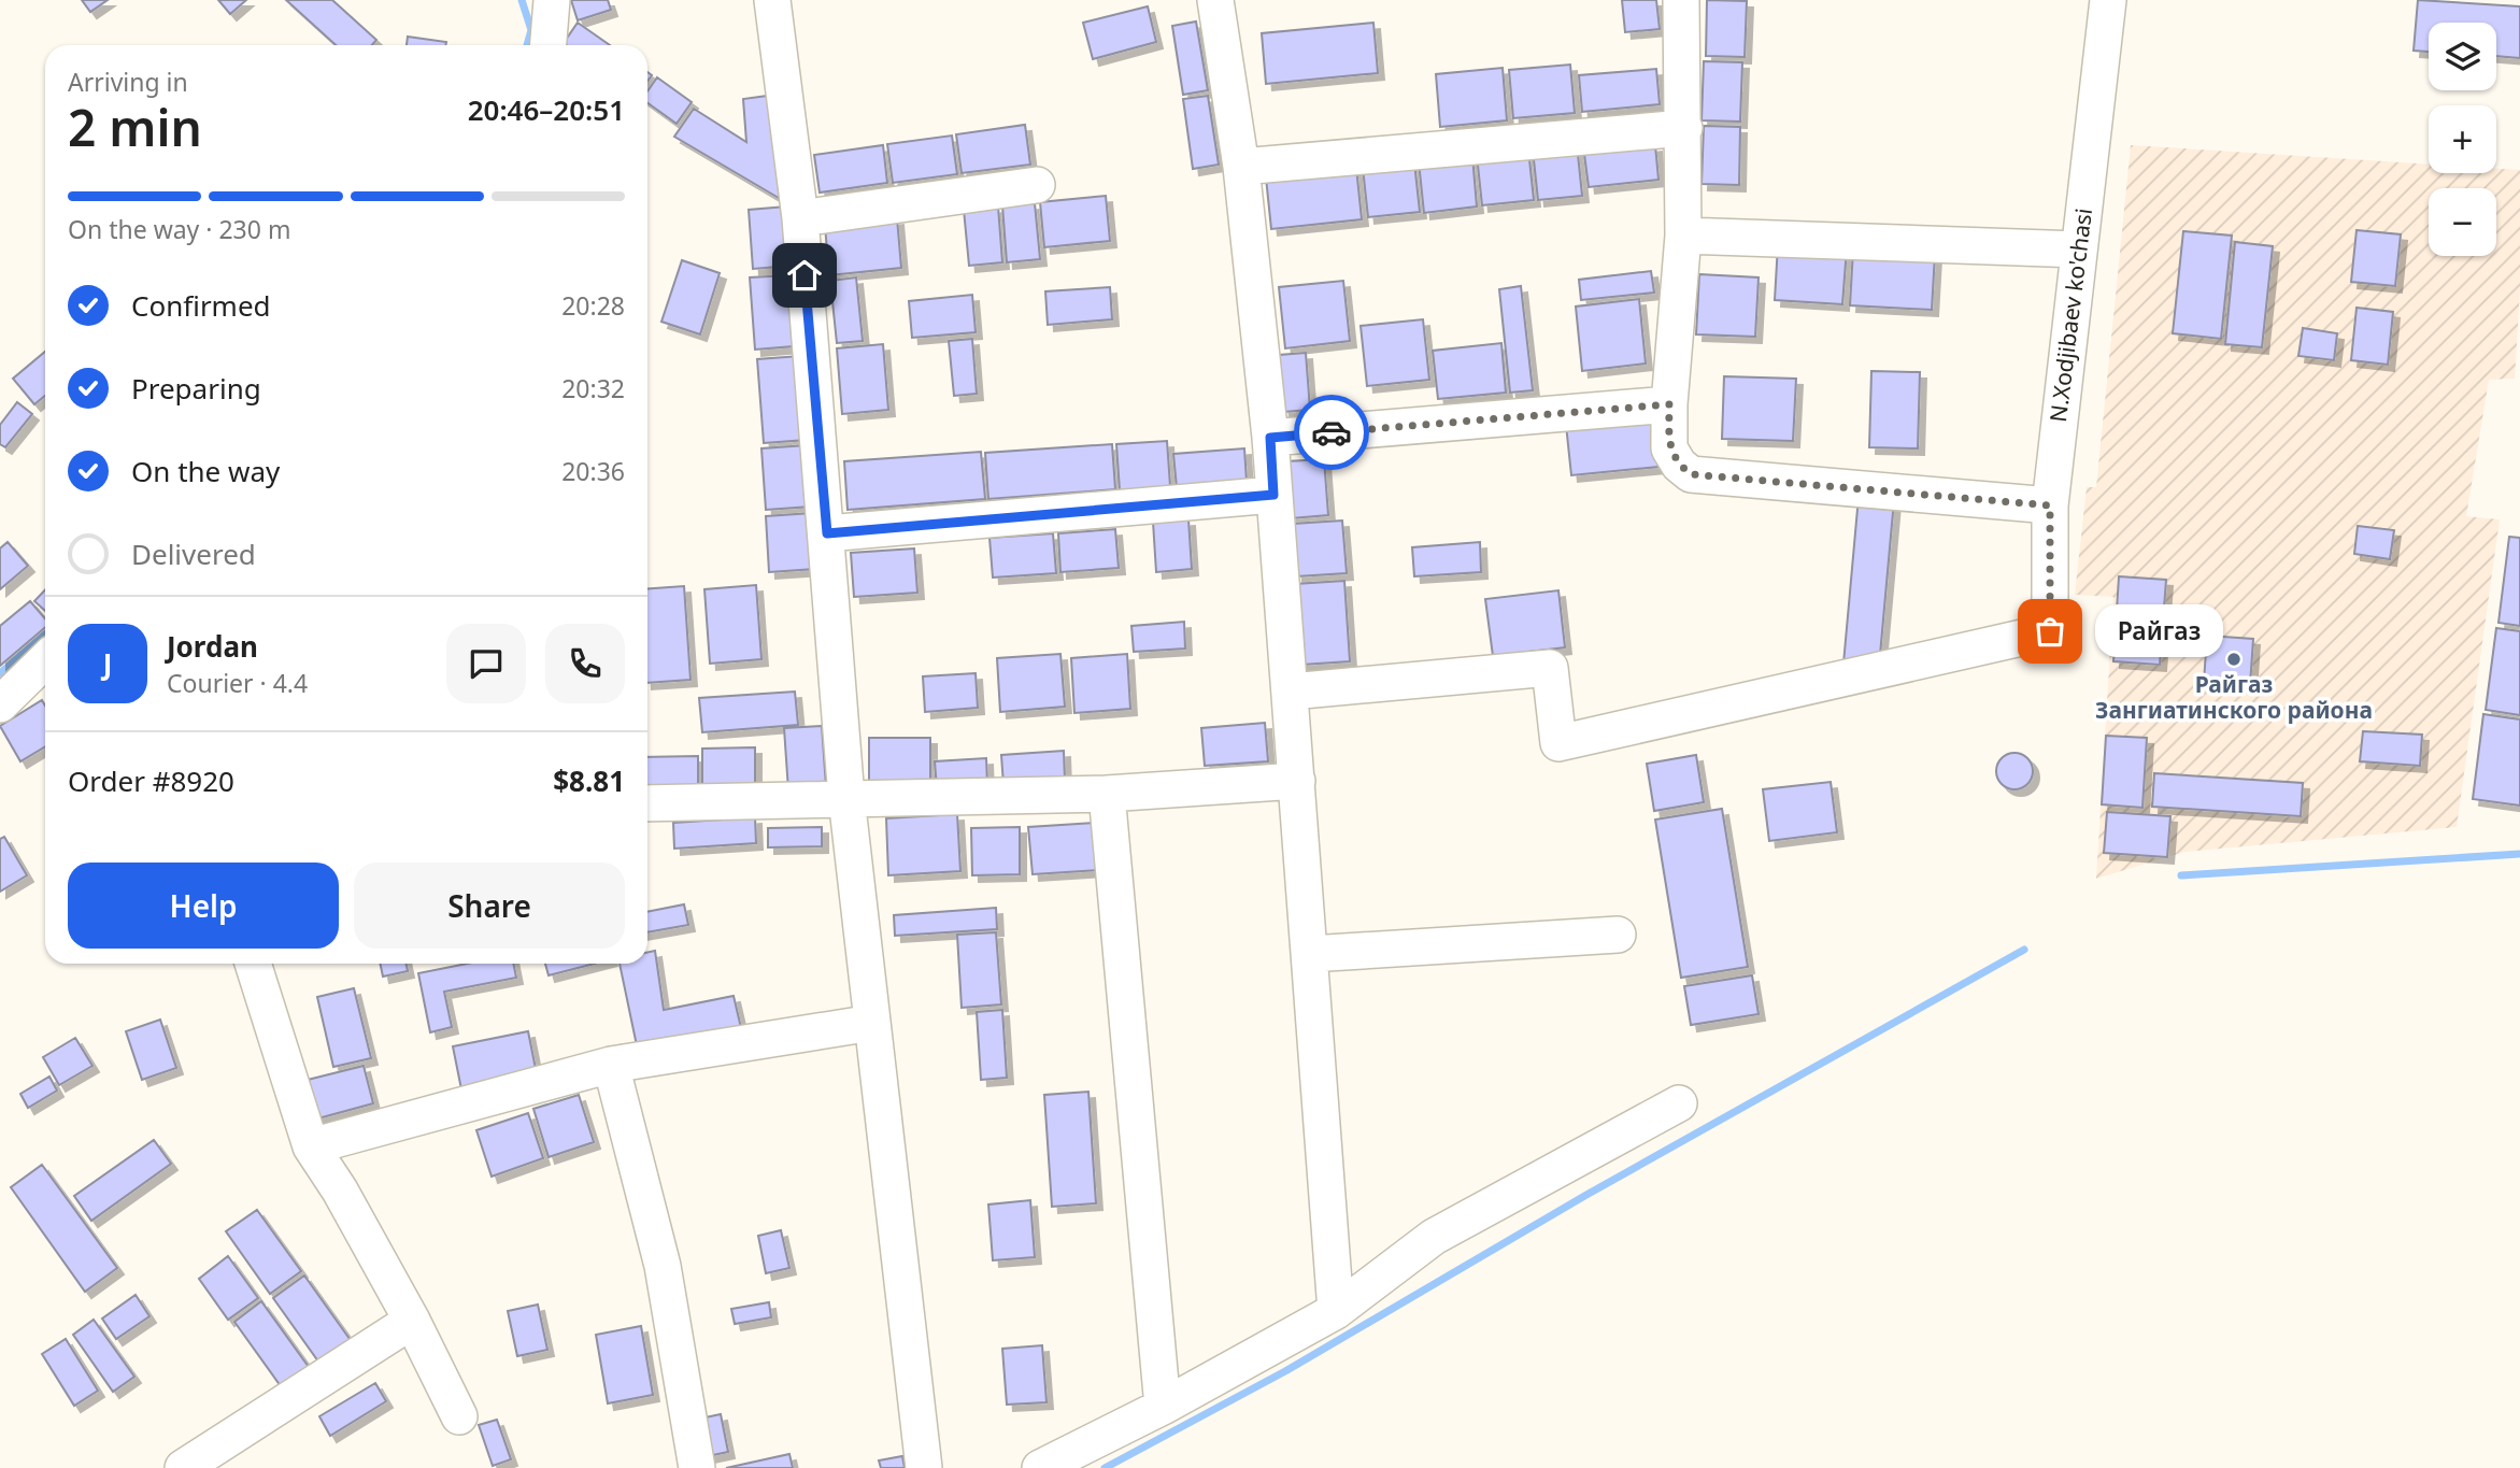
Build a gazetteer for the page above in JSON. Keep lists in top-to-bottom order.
{
  "streets": {
    "street": ["N.Xodjibaev ko'chasi"]
  },
  "places": ["Райгаз", "Райгаз Зангиатинского района"],
  "page": {
    "map_buttons": ["+", "−"],
    "heading": ["2 min", "Arriving in", "20:46–20:51"],
    "panel": [
      "Jordan",
      "Courier · 4.4",
      "Order #8920",
      "$8.81"
    ],
    "bar": "On the way · 230 m",
    "list": [
      ["Confirmed", "20:28"],
      ["Preparing", "20:32"],
      ["On the way", "20:36"],
      "Delivered"
    ],
    "bubble": "Райгаз",
    "round": "J",
    "buttons": ["Help", "Share"]
  }
}
